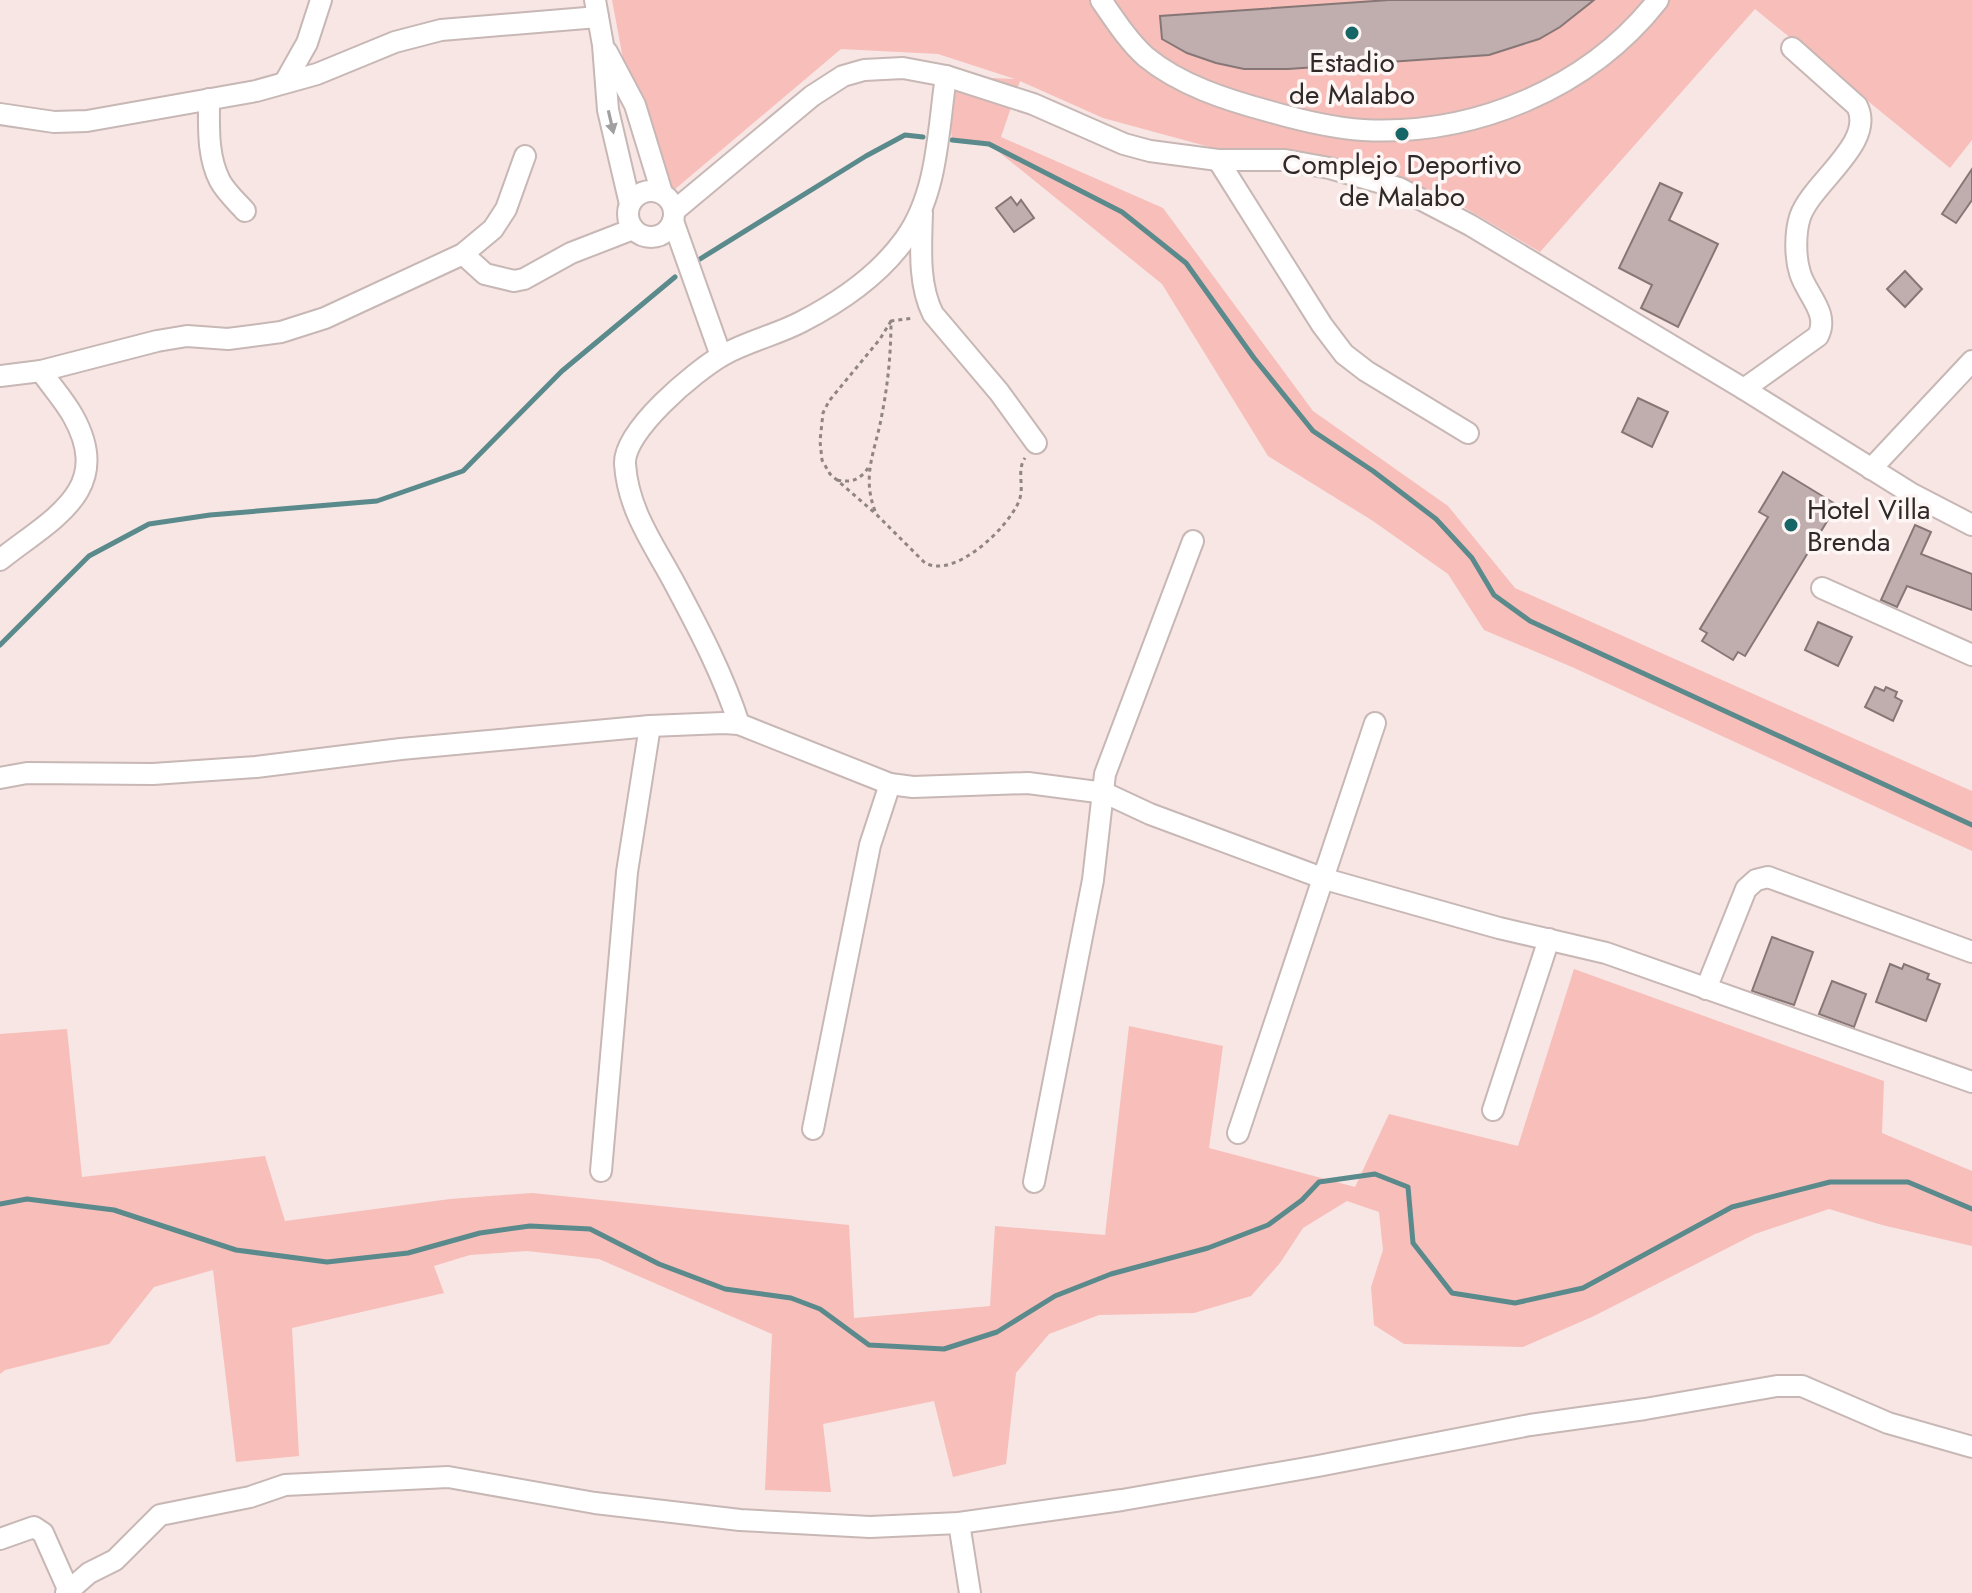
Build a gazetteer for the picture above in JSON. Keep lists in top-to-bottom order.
{
  "places": ["Estadio de Malabo", "Complejo Deportivo de Malabo", "Hotel Villa Brenda"]
}
